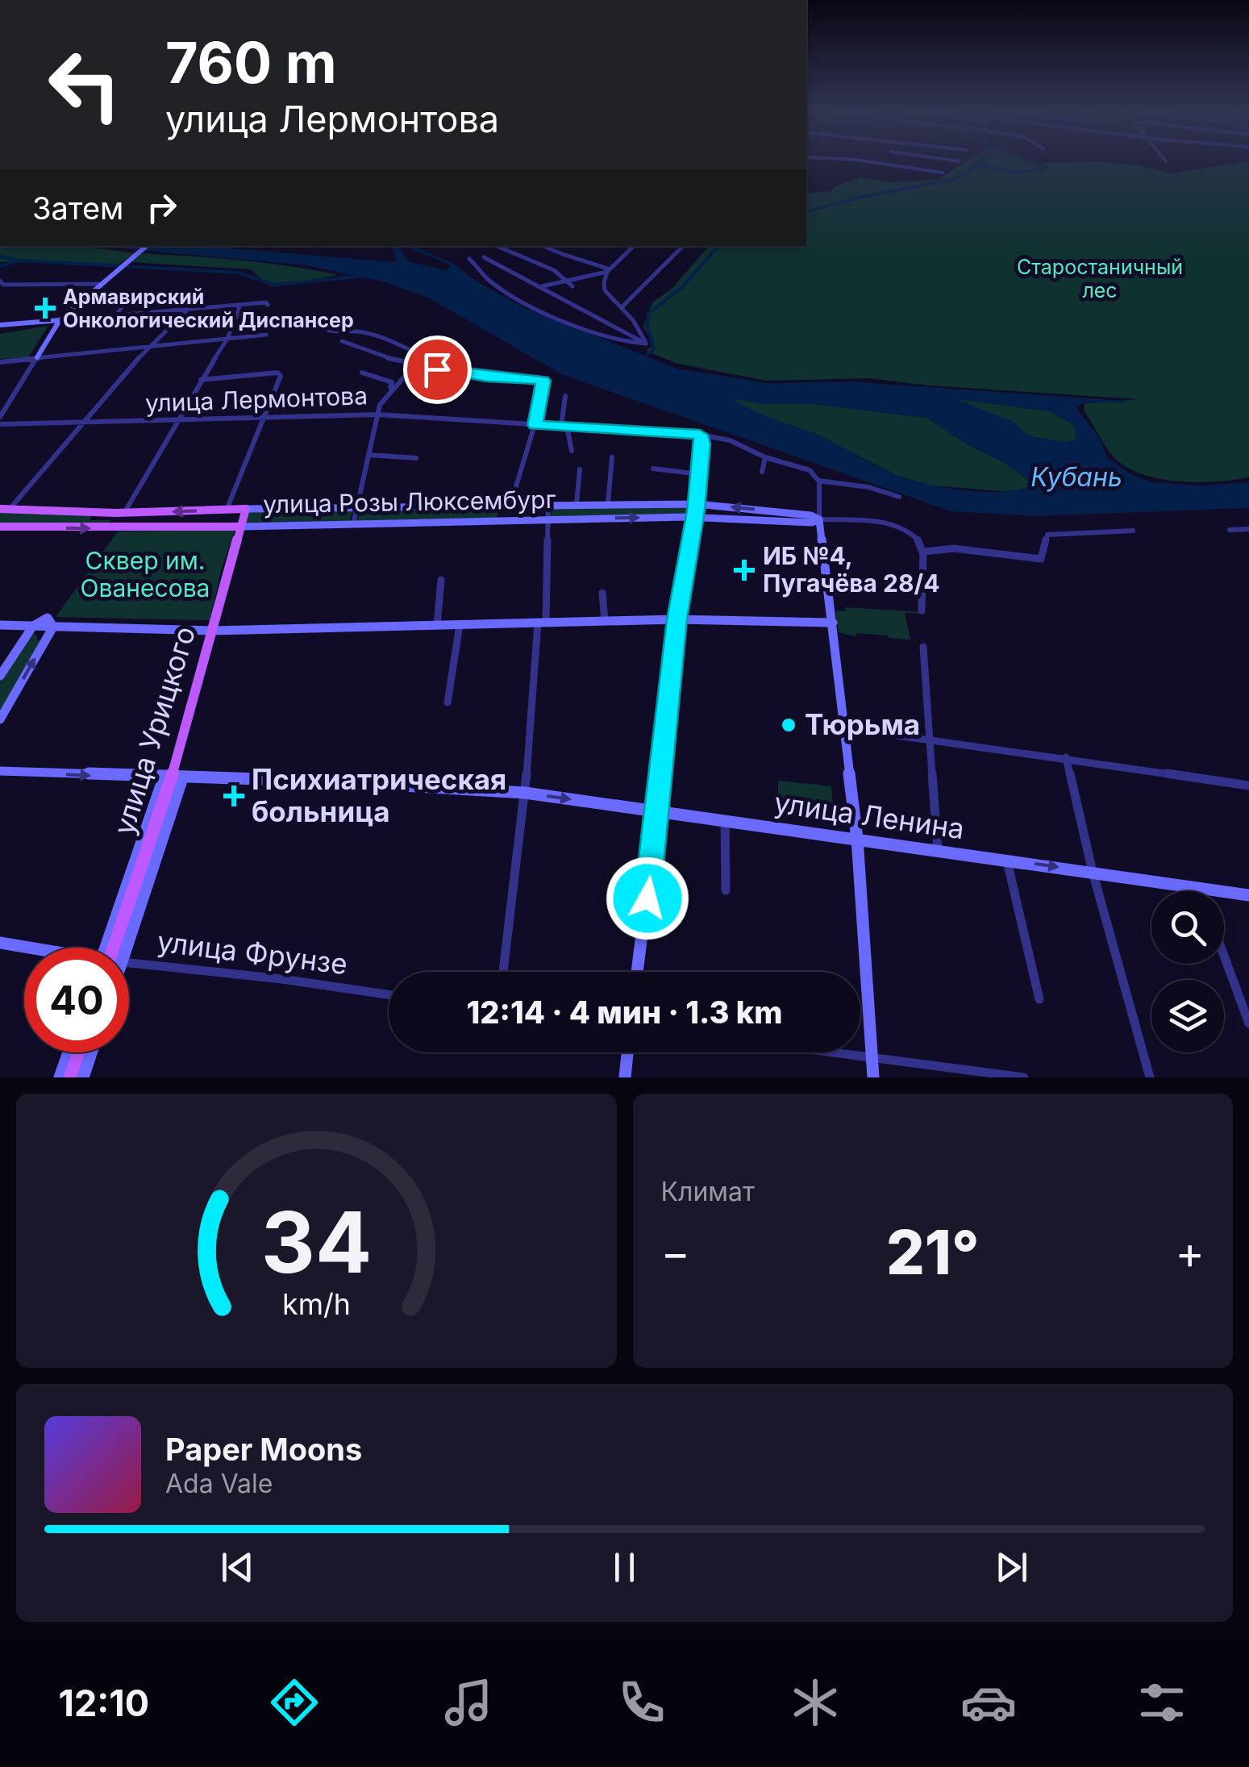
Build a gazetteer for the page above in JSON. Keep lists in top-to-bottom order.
{
  "streets": {
    "main road": [
      "улица Розы Люксембург",
      "улица Урицкого",
      "улица Ленина",
      "улица Фрунзе"
    ],
    "street": ["улица Лермонтова"]
  },
  "crossings": [
    ["улица Розы Люксембург", "улица Урицкого"],
    ["улица Урицкого", "улица Ленина"]
  ],
  "water": ["Кубань"],
  "parks": ["Старостаничный лес", "Сквер им. Ованесова"],
  "places": {
    "health": ["Армавирский Онкологический Диспансер", "ИБ №4, Пугачёва 28/4", "Психиатрическая больница"],
    "other": ["Тюрьма"]
  },
  "page": {
    "turn": ["760 m", "улица Лермонтова"],
    "then": "Затем",
    "limit": "40",
    "trip": "12:14 · 4 мин · 1.3 km",
    "tile": "Климат",
    "heat": ["−", "21°", "+"],
    "song": ["Paper Moons", "Ada Vale"],
    "tabs": "12:10",
    "gauge": ["34", "km/h"]
  }
}
